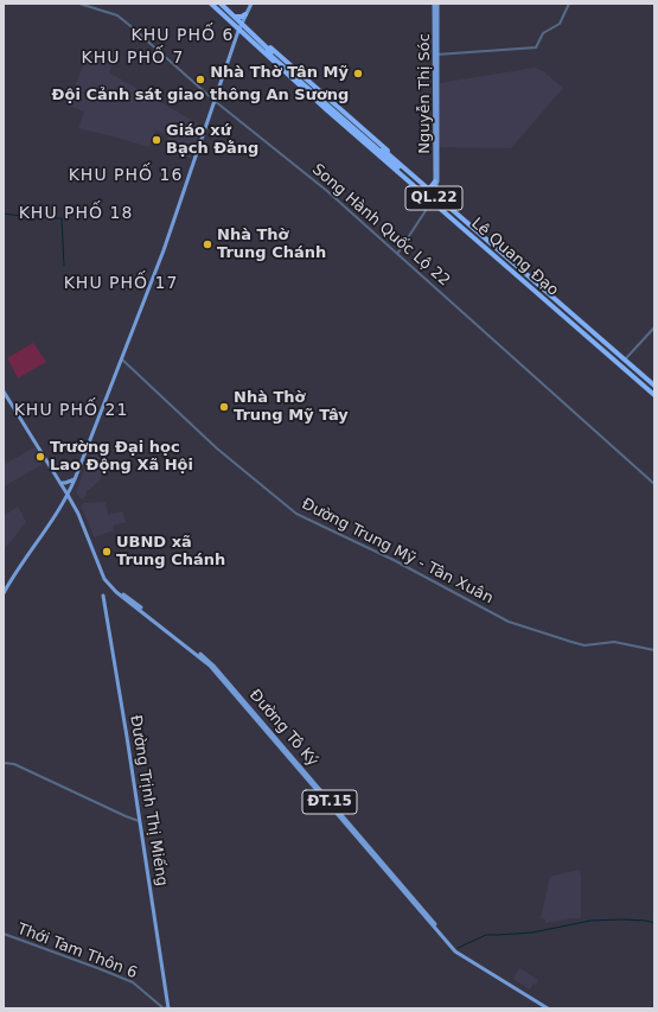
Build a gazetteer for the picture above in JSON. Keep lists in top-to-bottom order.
{
  "streets": {
    "highway": ["QL.22", "Lê Quang Đạo"],
    "main road": [
      "Nguyễn Thị Sóc",
      "Đường Tô Ký",
      "Đường Trịnh Thị Miếng",
      "ĐT.15"
    ],
    "street": ["Song Hành Quốc Lộ 22", "Đường Trung Mỹ - Tân Xuân", "Thới Tam Thôn 6"]
  },
  "crossings": [
    ["Nguyễn Thị Sóc", "Lê Quang Đạo"],
    ["Đường Trịnh Thị Miếng", "Thới Tam Thôn 6"]
  ],
  "districts": [
    "KHU PHỐ 6",
    "KHU PHỐ 7",
    "KHU PHỐ 16",
    "KHU PHỐ 18",
    "KHU PHỐ 17",
    "KHU PHỐ 21"
  ],
  "places": [
    "Nhà Thờ Tân Mỹ",
    "Đội Cảnh sát giao thông An Sương",
    "Giáo xứ Bạch Đằng",
    "Nhà Thờ Trung Chánh",
    "Nhà Thờ Trung Mỹ Tây",
    "Trường Đại học Lao Động Xã Hội",
    "UBND xã Trung Chánh"
  ]
}
